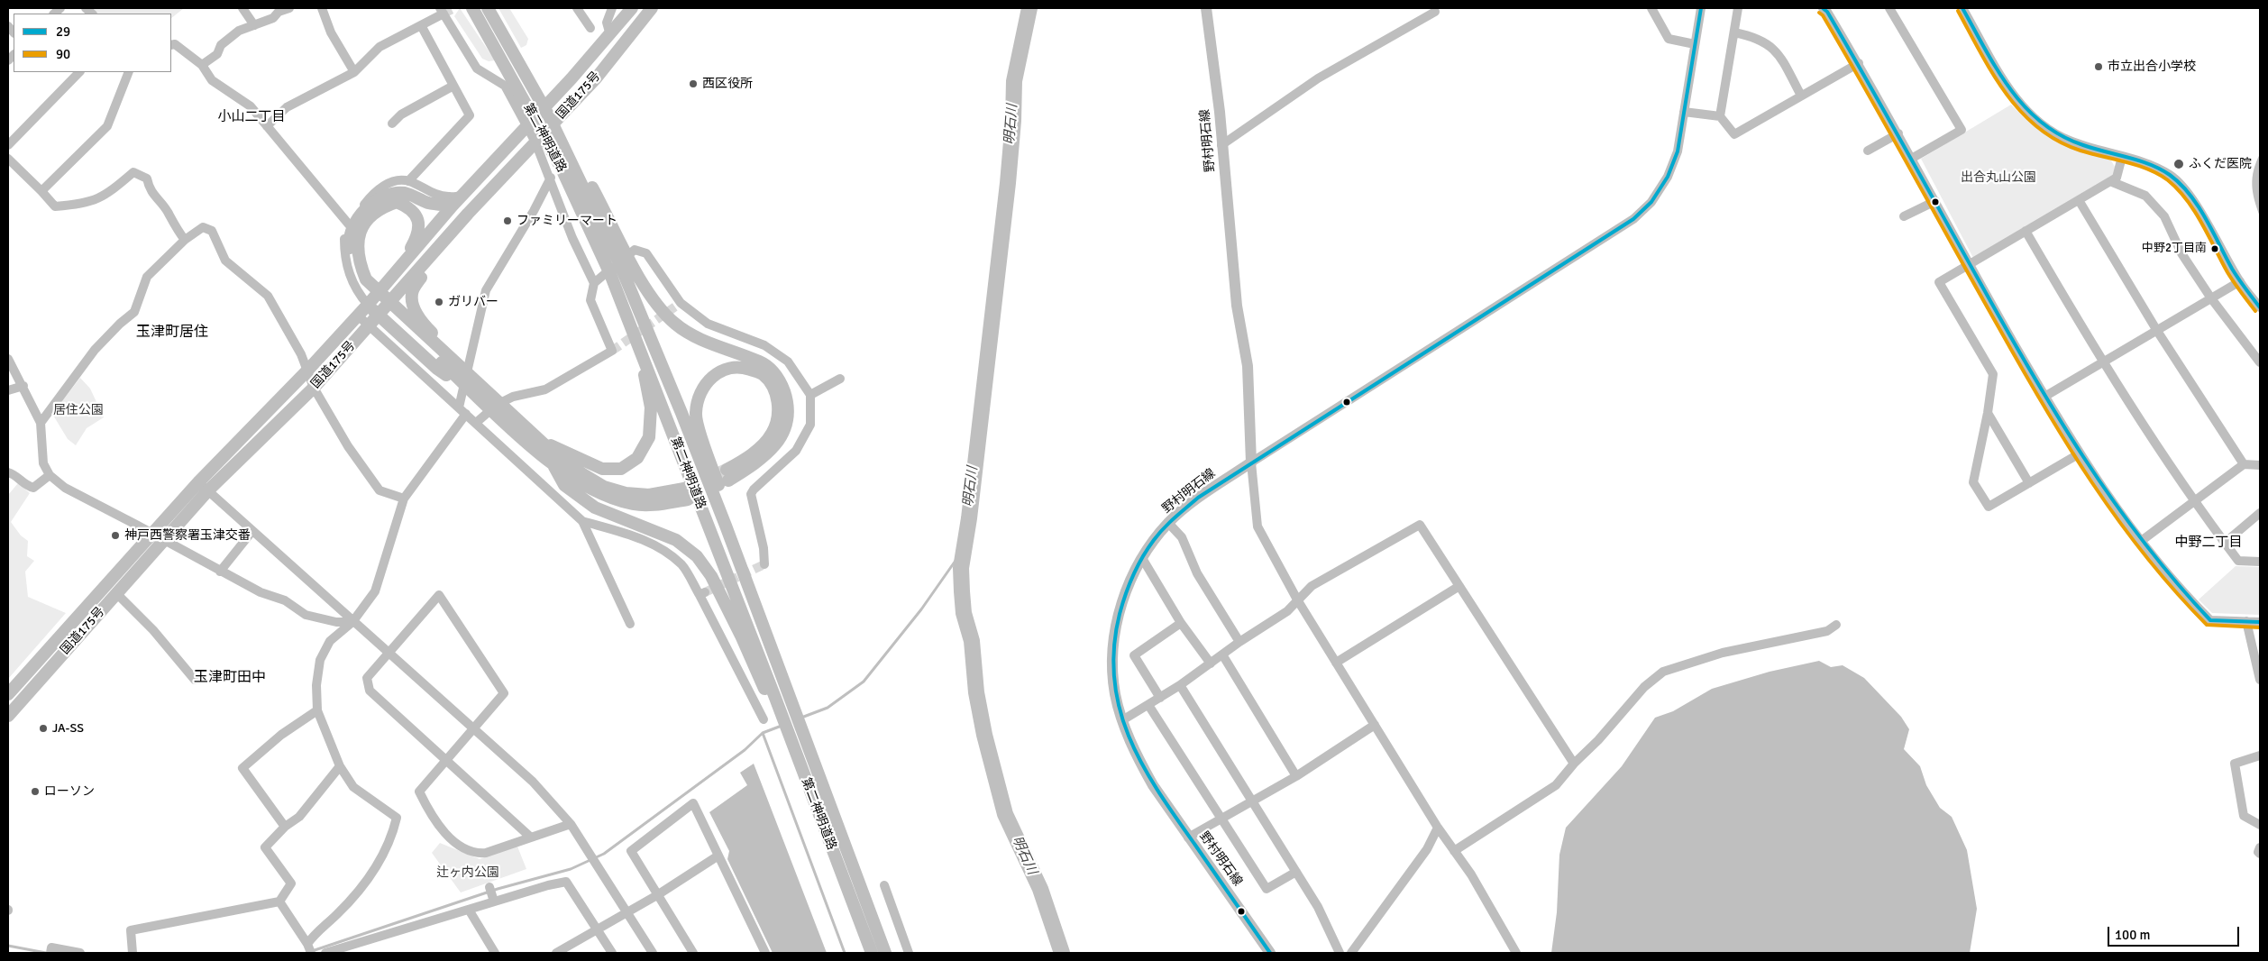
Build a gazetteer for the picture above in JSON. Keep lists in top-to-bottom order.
{
  "streets": {
    "highway": ["国道175号", "第二神明道路"],
    "main road": ["野村明石線"]
  },
  "districts": [
    "小山二丁目",
    "玉津町居住",
    "中野二丁目",
    "玉津町田中"
  ],
  "water": ["明石川"],
  "parks": ["出合丸山公園", "居住公園", "辻ヶ内公園"],
  "places": [
    "市立出合小学校",
    "西区役所",
    "ふくだ医院",
    "ファミリーマート",
    "中野2丁目南",
    "ガリバー",
    "神戸西警察署玉津交番",
    "JA-SS",
    "ローソン"
  ],
  "lines": ["transit line 29", "transit line 90"],
  "legend": ["29", "90"],
  "scale_bar": "100 m"
}
